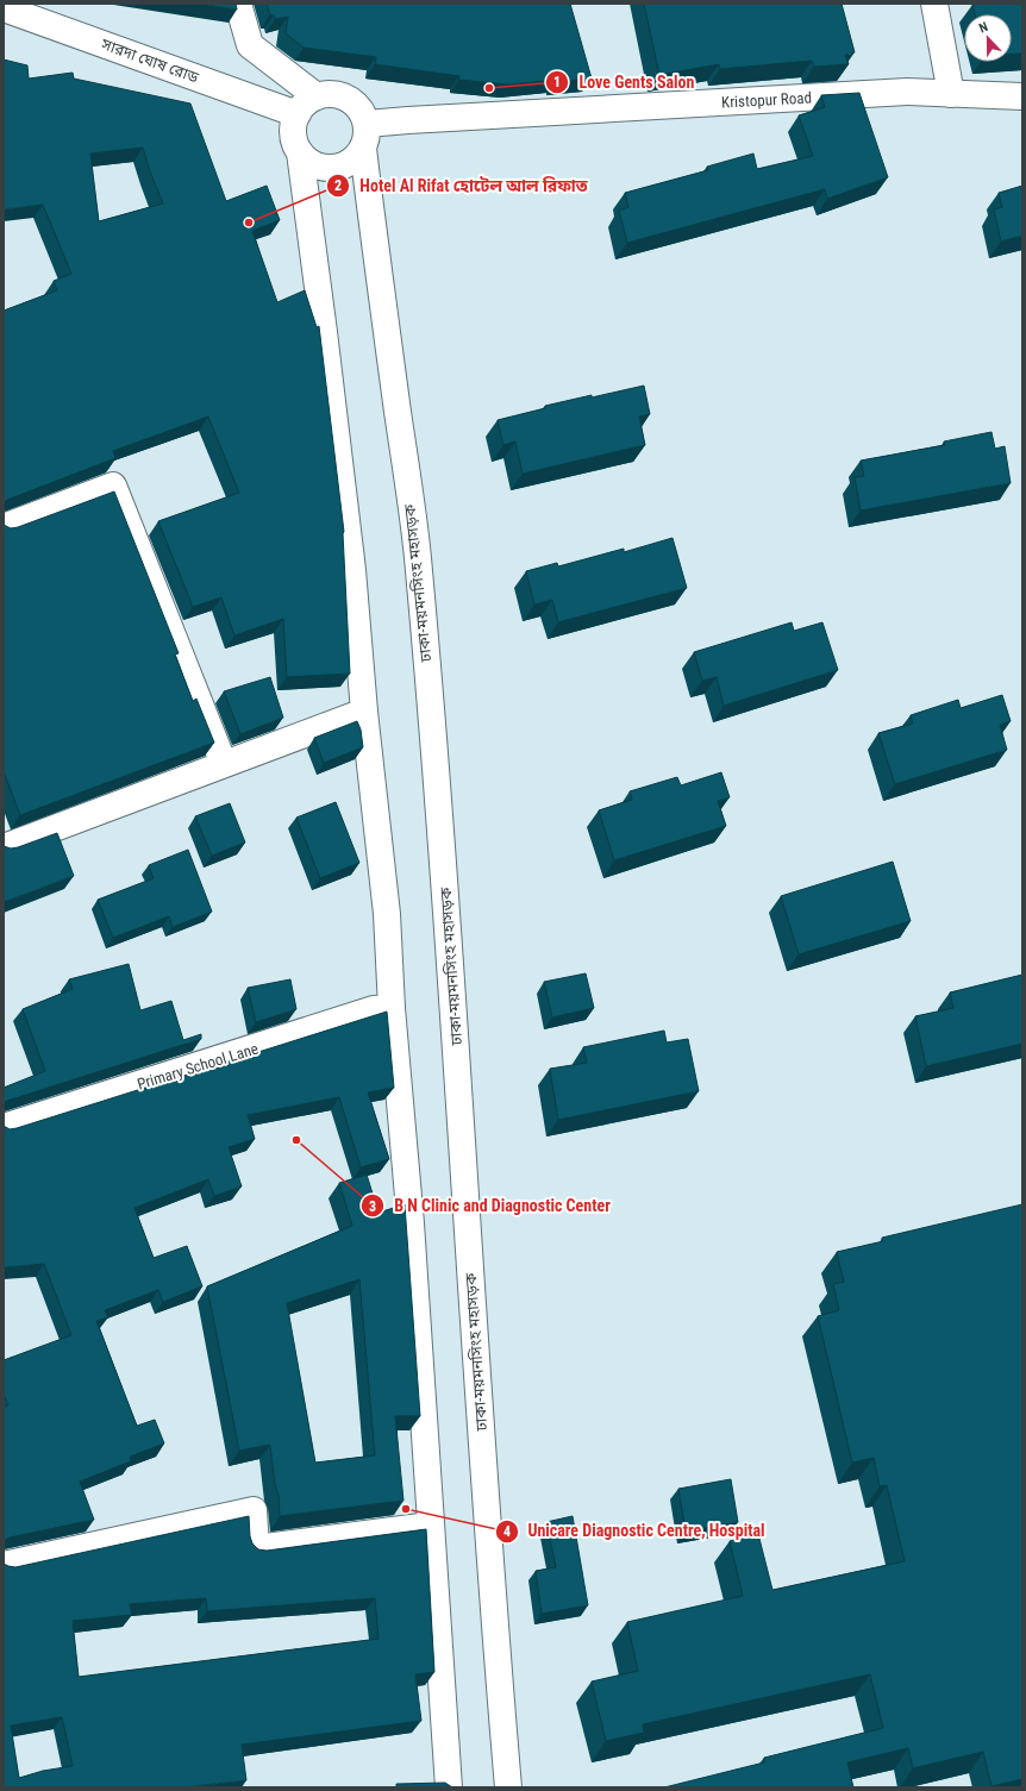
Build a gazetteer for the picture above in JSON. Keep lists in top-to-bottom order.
{
  "streets": {
    "main road": [
      "সারদা ঘোষ রোড",
      "Kristopur Road",
      "ঢাকা-ময়মনসিংহ মহাসড়ক",
      "Primary School Lane"
    ]
  },
  "crossings": [
    ["সারদা ঘোষ রোড", "Kristopur Road"],
    ["সারদা ঘোষ রোড", "ঢাকা-ময়মনসিংহ মহাসড়ক"],
    ["Kristopur Road", "ঢাকা-ময়মনসিংহ মহাসড়ক"]
  ],
  "places": [
    "Love Gents Salon",
    "Hotel Al Rifat হোটেল আল রিফাত",
    "B N Clinic and Diagnostic Center",
    "Unicare Diagnostic Centre, Hospital"
  ],
  "north": "top"
}
